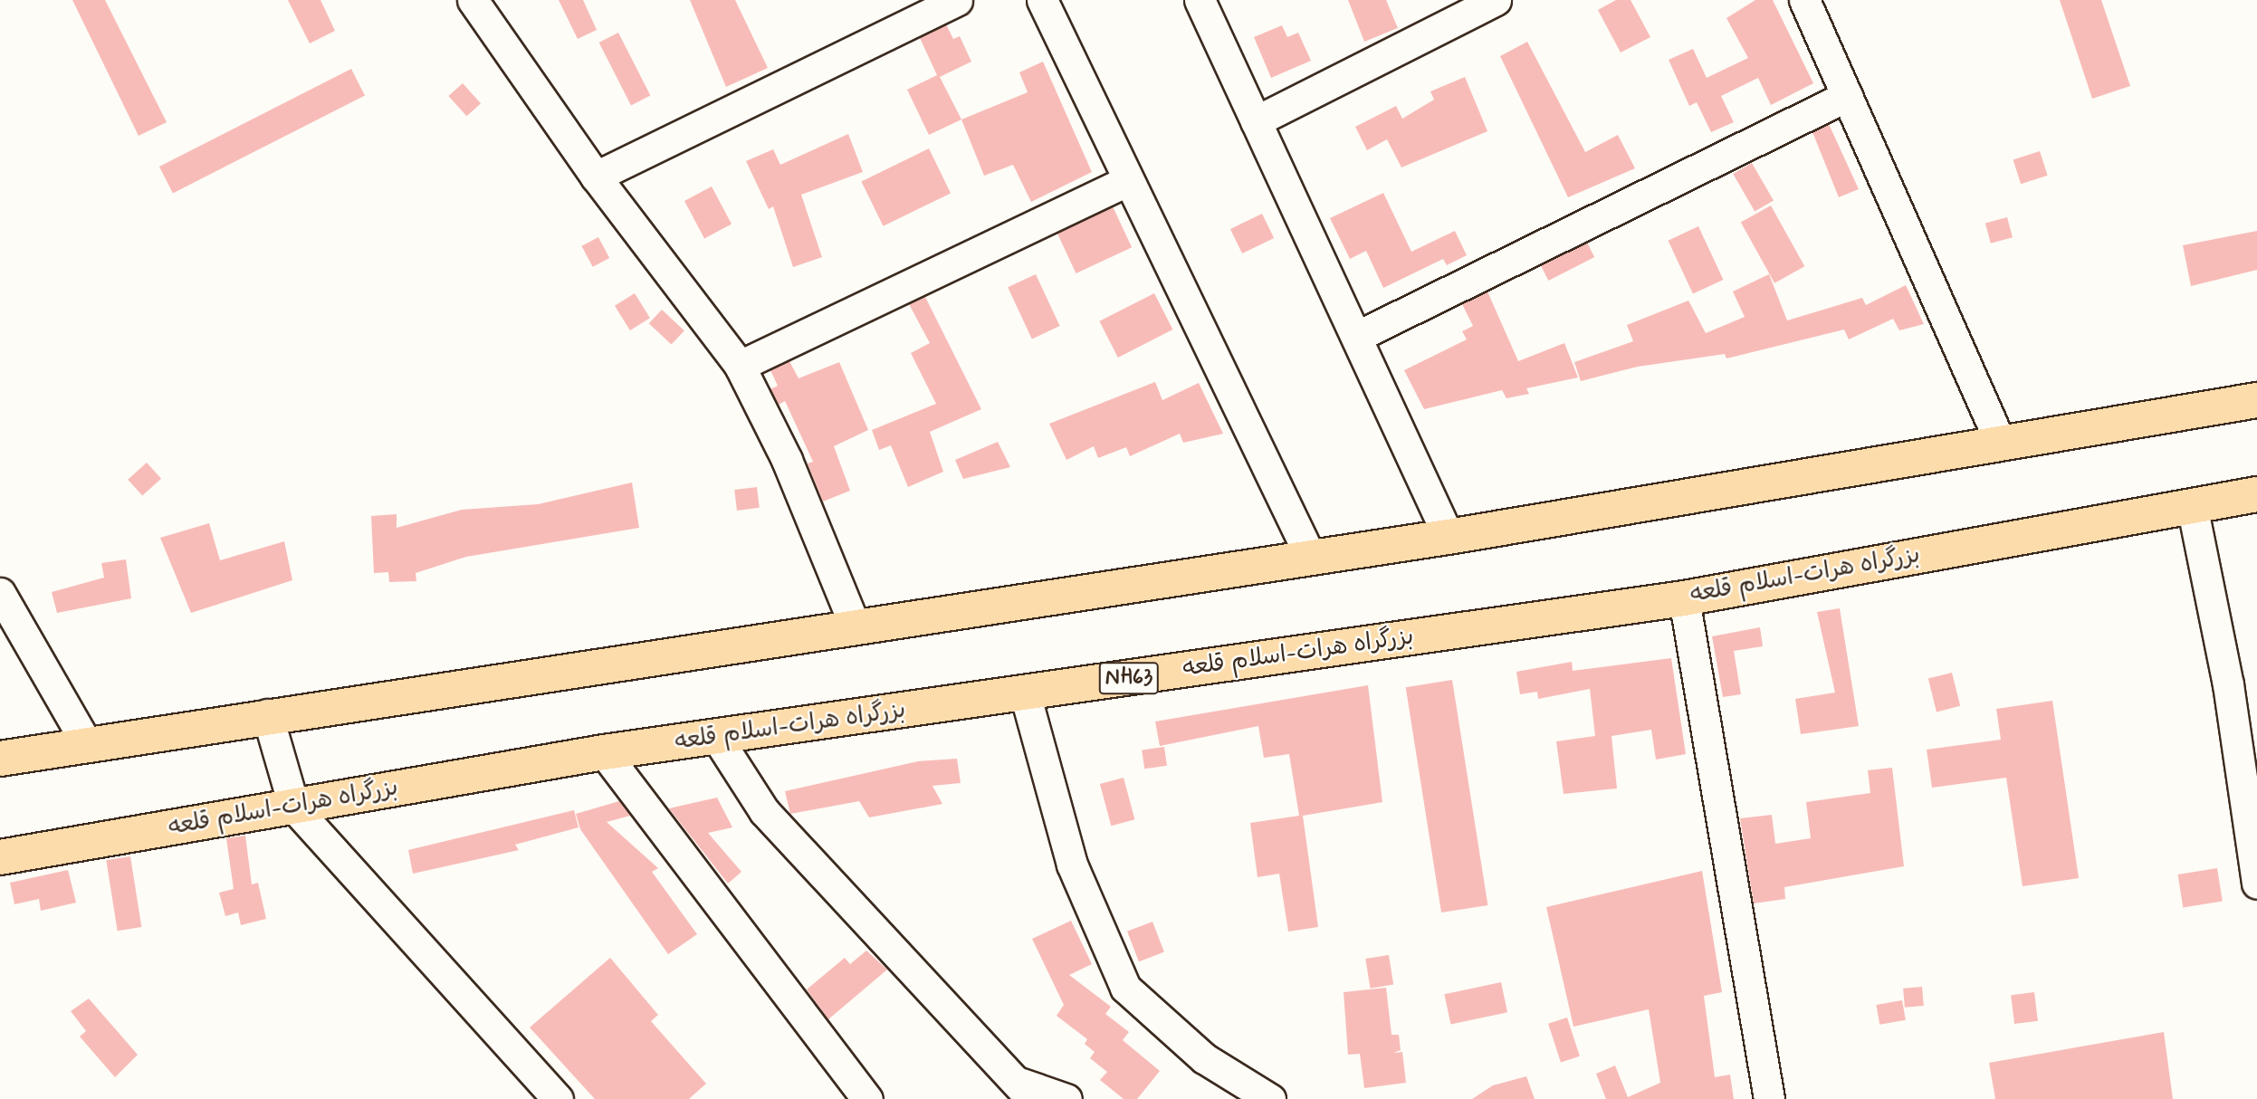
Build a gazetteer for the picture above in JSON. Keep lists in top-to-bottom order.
{
  "streets": {
    "highway": ["بزرگراه هرات-اسلام قلعه", "NH63"]
  }
}
